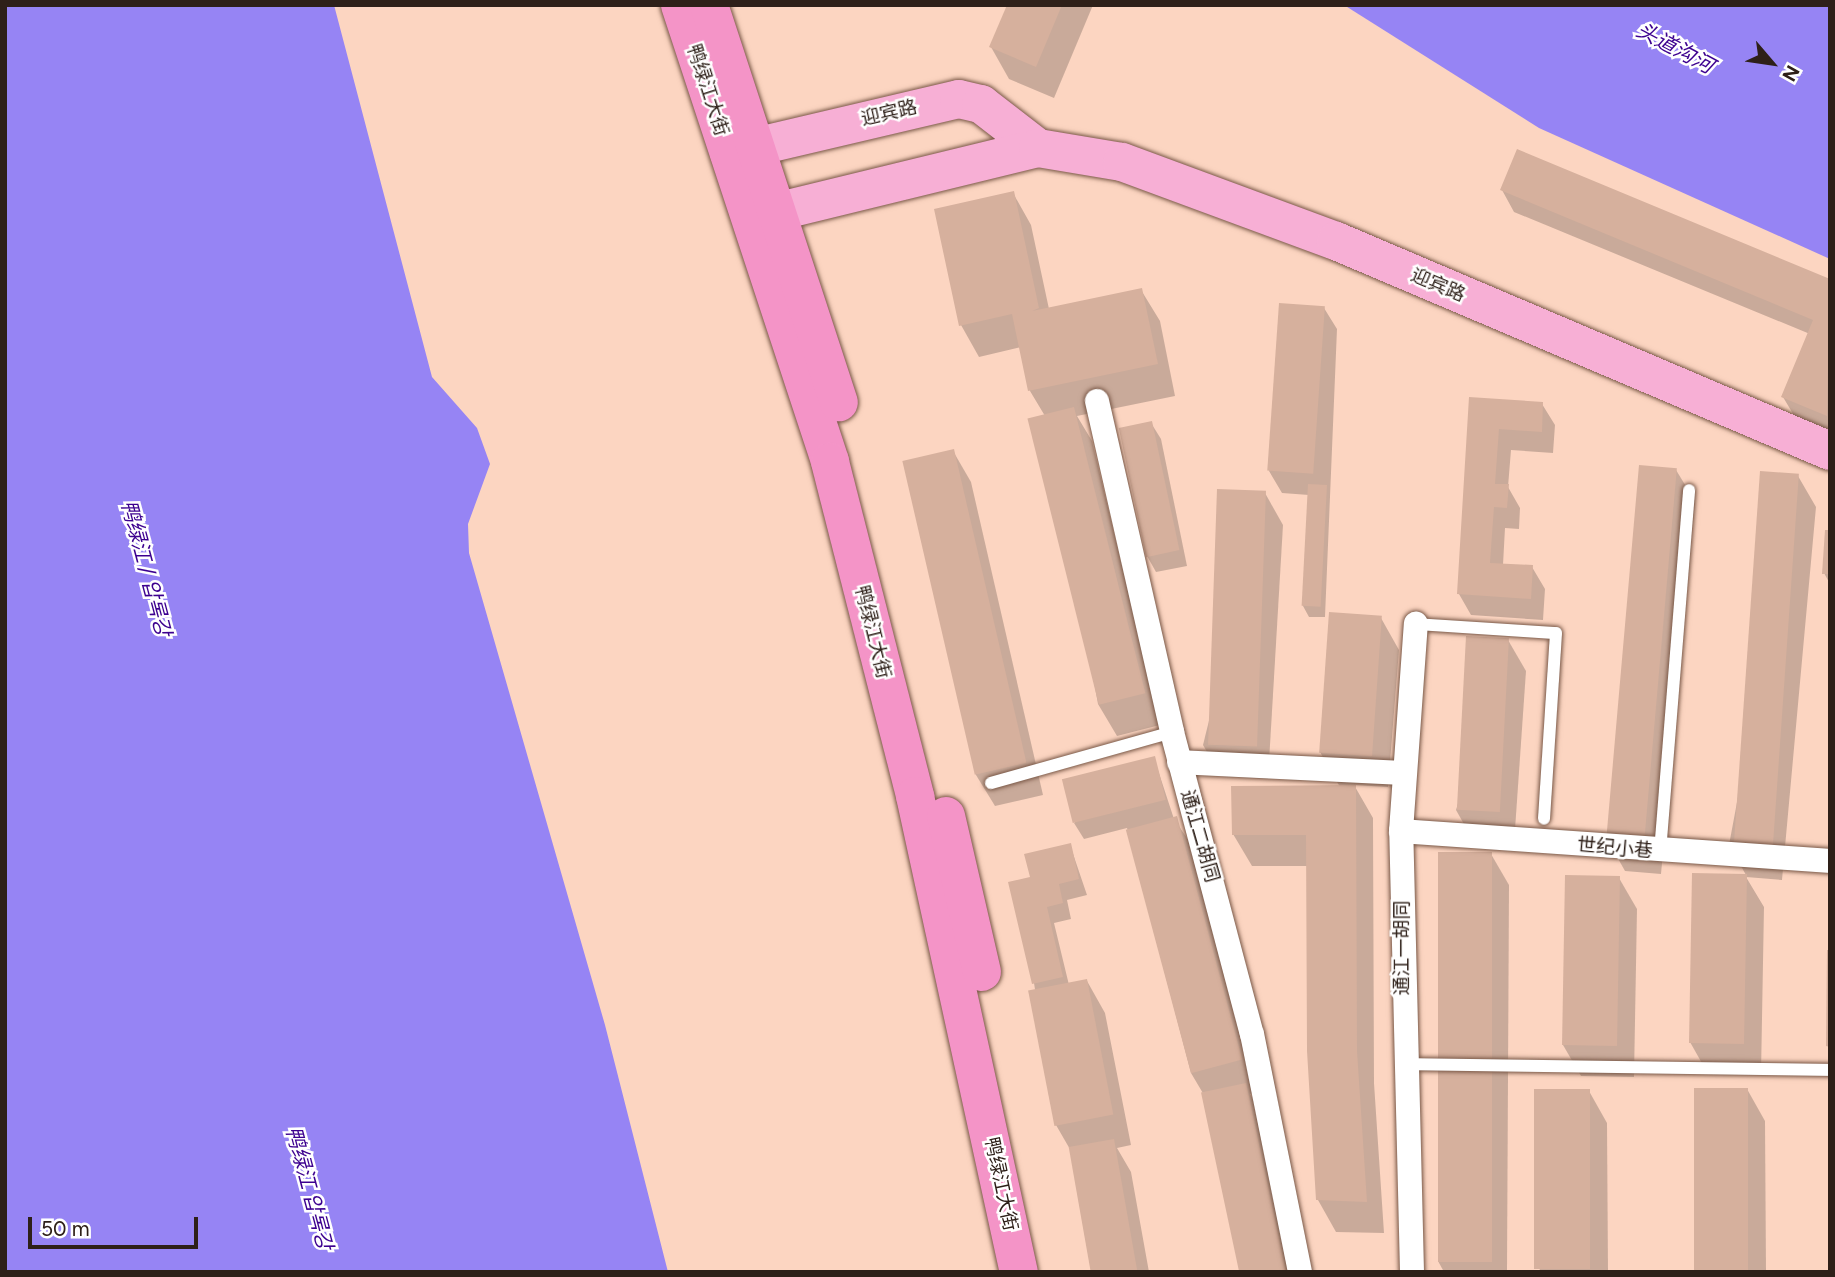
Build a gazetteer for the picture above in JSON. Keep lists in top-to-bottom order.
{
  "streets": {
    "highway": ["鸭绿江大街"],
    "main road": ["迎宾路"],
    "street": ["通江二胡同", "世纪小巷", "通江一胡同"]
  },
  "crossings": [
    ["鸭绿江大街", "迎宾路"],
    ["世纪小巷", "通江一胡同"]
  ],
  "water": ["头道沟河", "鸭绿江 / 압록강", "鸭绿江 압록강"],
  "scale_bar": "50 m",
  "north": "bottom right"
}
